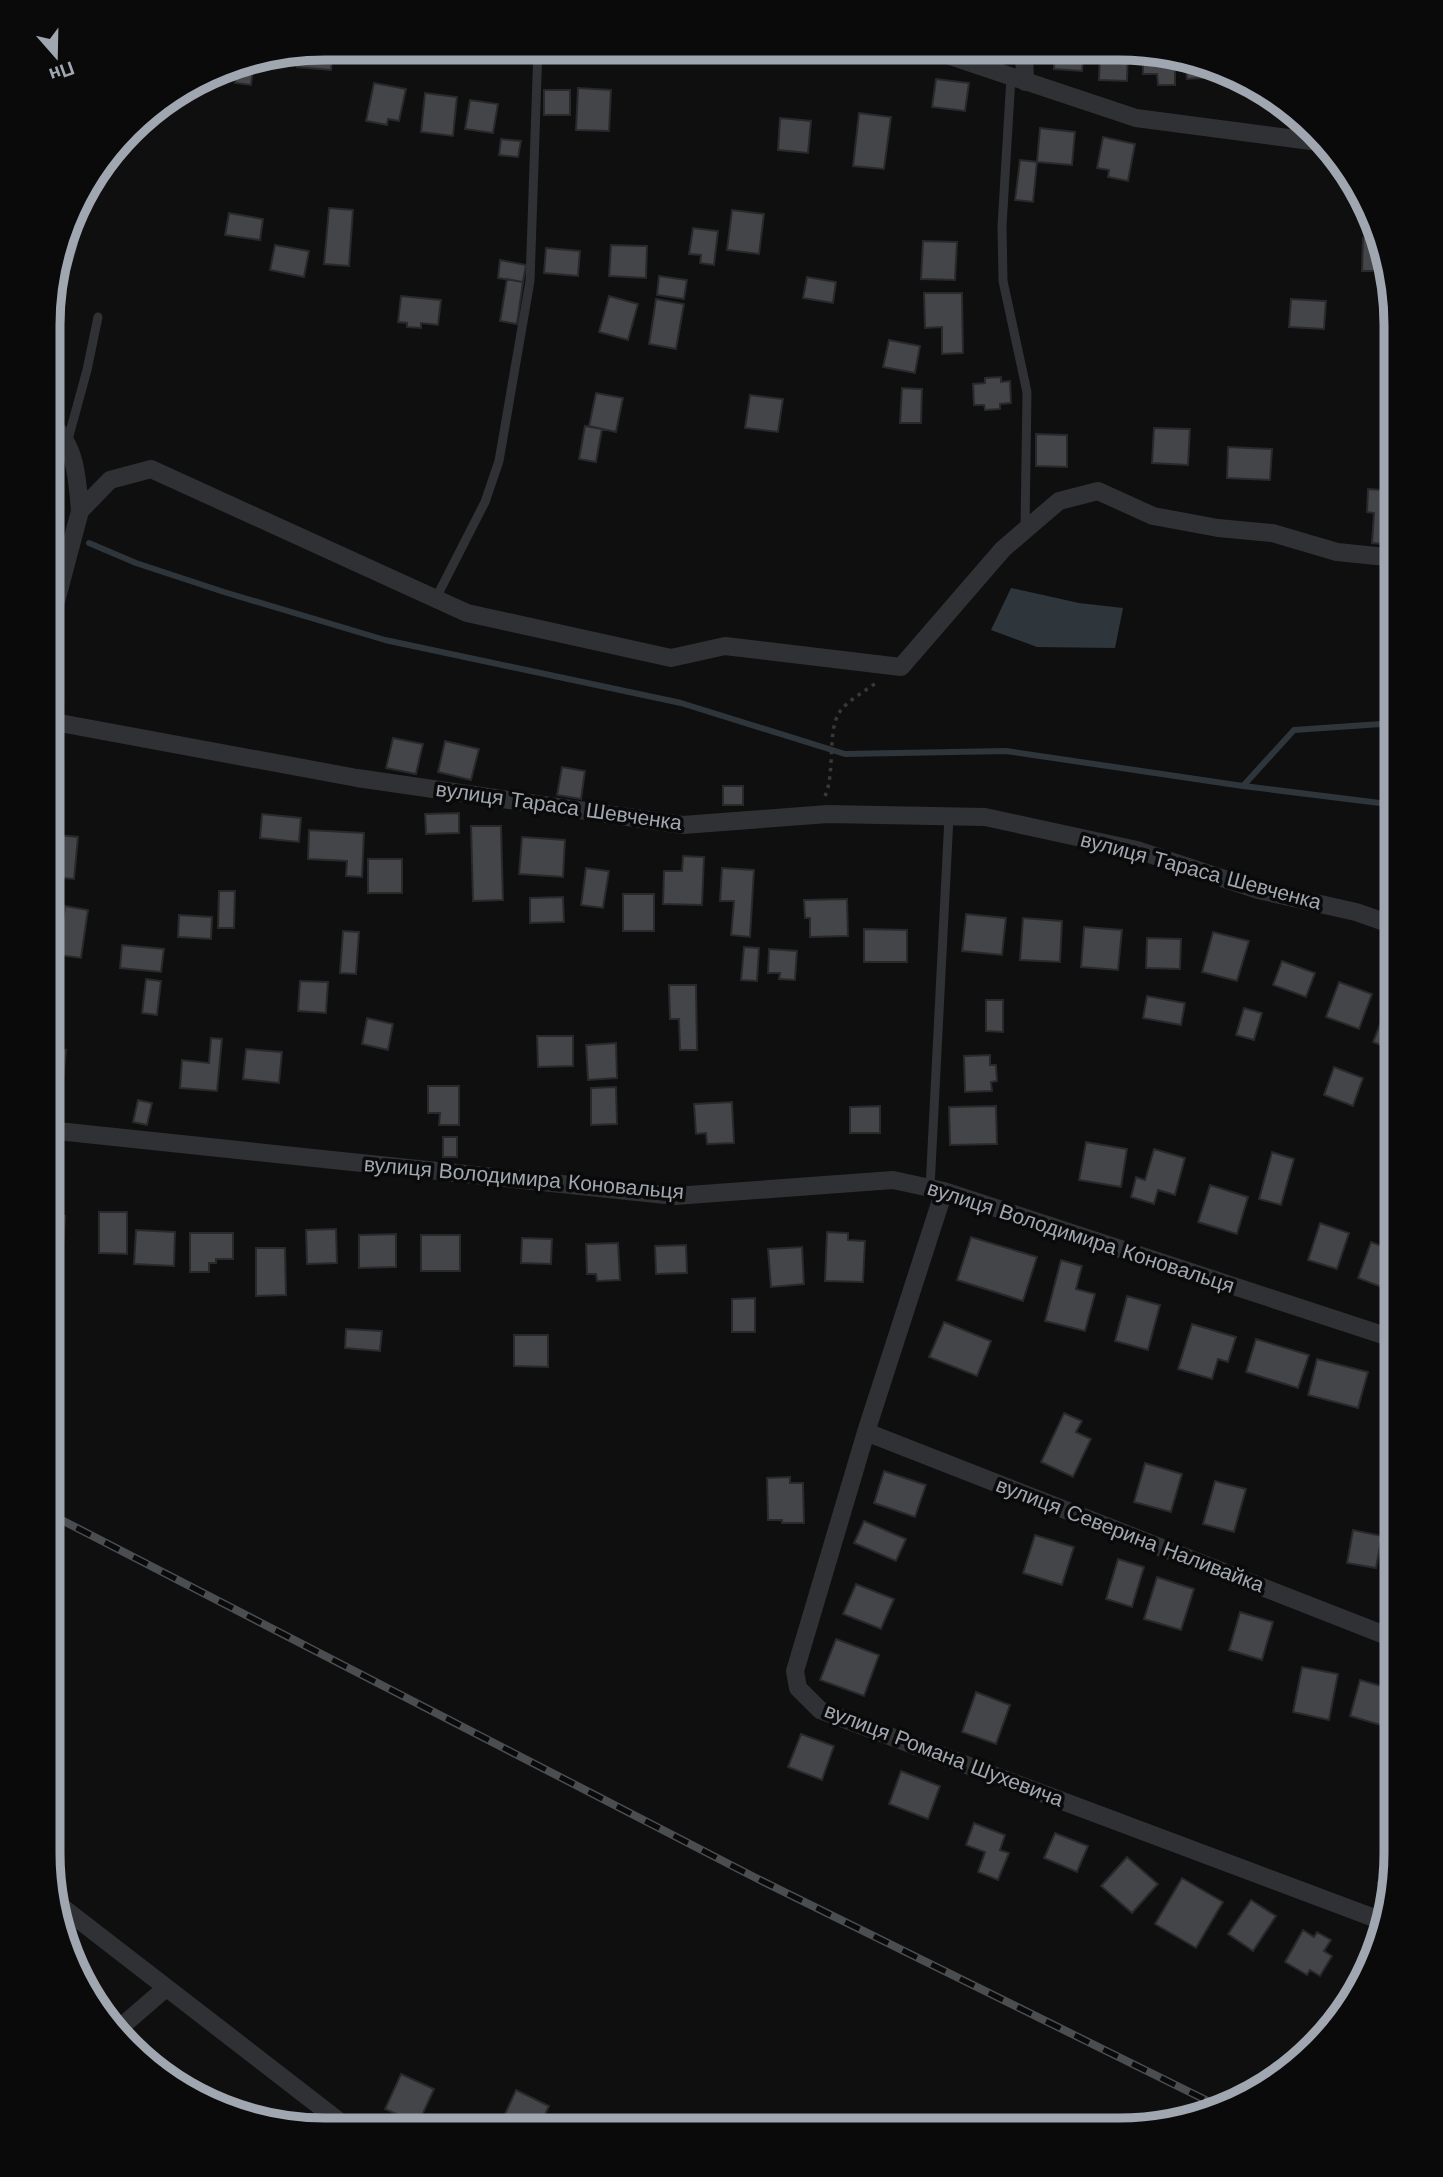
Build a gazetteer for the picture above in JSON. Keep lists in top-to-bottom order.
{
  "streets": {
    "street": [
      "вулиця Тараса Шевченка",
      "вулиця Володимира Коновальця",
      "вулиця Северина Наливайка",
      "вулиця Романа Шухевича"
    ]
  },
  "crossings": [
    ["вулиця Володимира Коновальця", "вулиця Романа Шухевича"],
    ["вулиця Северина Наливайка", "вулиця Романа Шухевича"]
  ],
  "north": "bottom"
}
